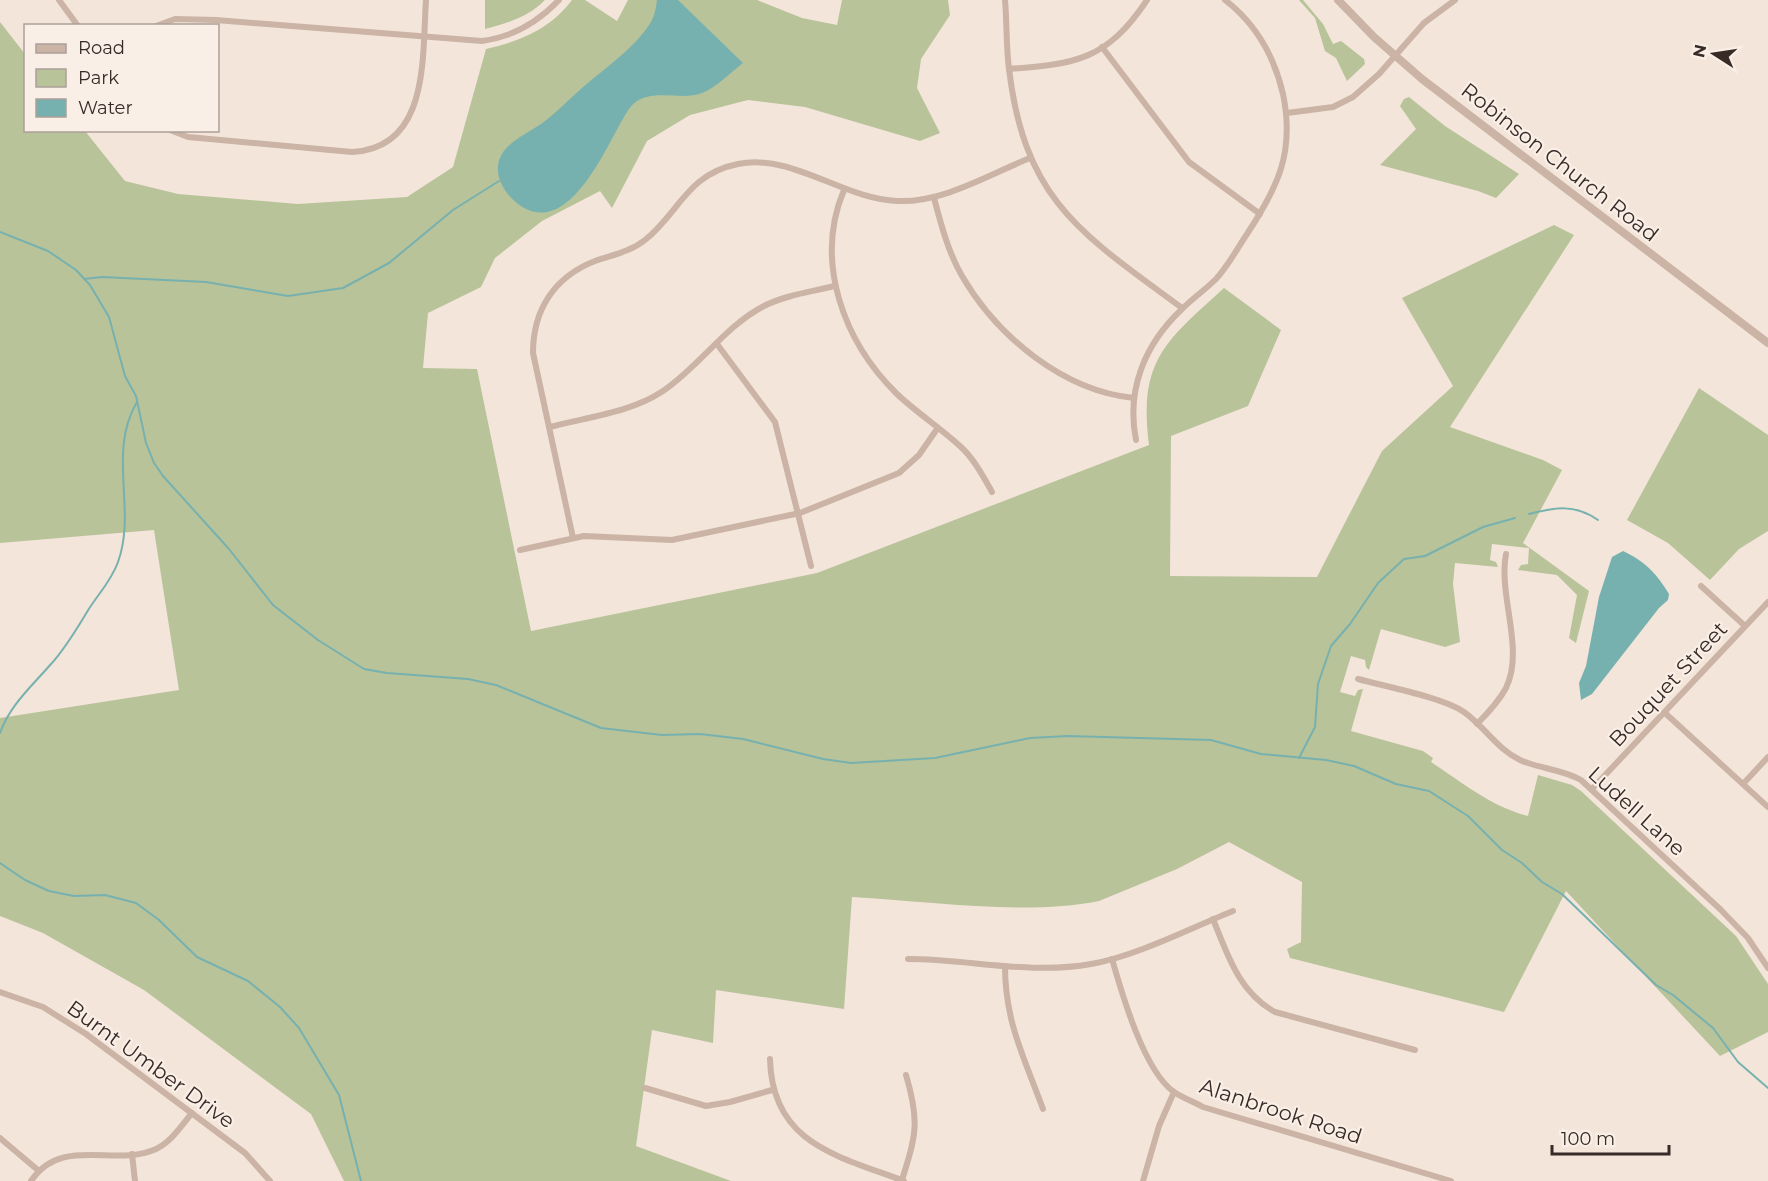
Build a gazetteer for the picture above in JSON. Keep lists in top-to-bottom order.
{
  "streets": {
    "street": [
      "Robinson Church Road",
      "Bouquet Street",
      "Ludell Lane",
      "Burnt Umber Drive",
      "Alanbrook Road"
    ]
  },
  "crossings": [
    ["Bouquet Street", "Ludell Lane"]
  ],
  "legend": ["Road", "Park", "Water"],
  "scale_bar": "100 m",
  "north": "left"
}
